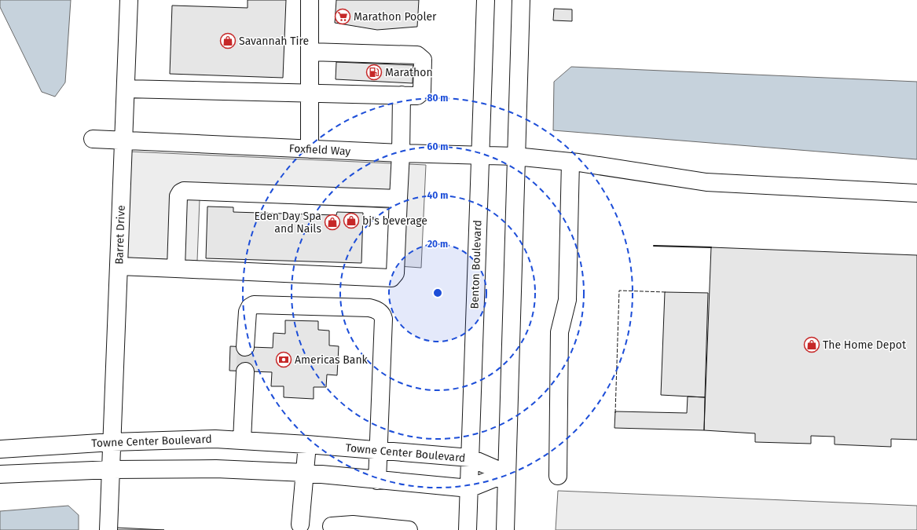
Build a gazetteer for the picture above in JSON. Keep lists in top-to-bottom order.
{
  "streets": {
    "street": [
      "Foxfield Way",
      "Barret Drive",
      "Benton Boulevard",
      "Towne Center Boulevard"
    ]
  },
  "crossings": [
    ["Foxfield Way", "Barret Drive"],
    ["Foxfield Way", "Benton Boulevard"],
    ["Barret Drive", "Towne Center Boulevard"],
    ["Benton Boulevard", "Towne Center Boulevard"]
  ],
  "places": {
    "supermarket": ["Marathon Pooler"],
    "shop": [
      "Savannah Tire",
      "bj's beverage",
      "Eden Day Spa and Nails",
      "The Home Depot"
    ],
    "fuel station": ["Marathon"],
    "bank": ["Americas Bank"]
  },
  "rings": [
    "80 m",
    "60 m",
    "40 m",
    "20 m"
  ]
}
